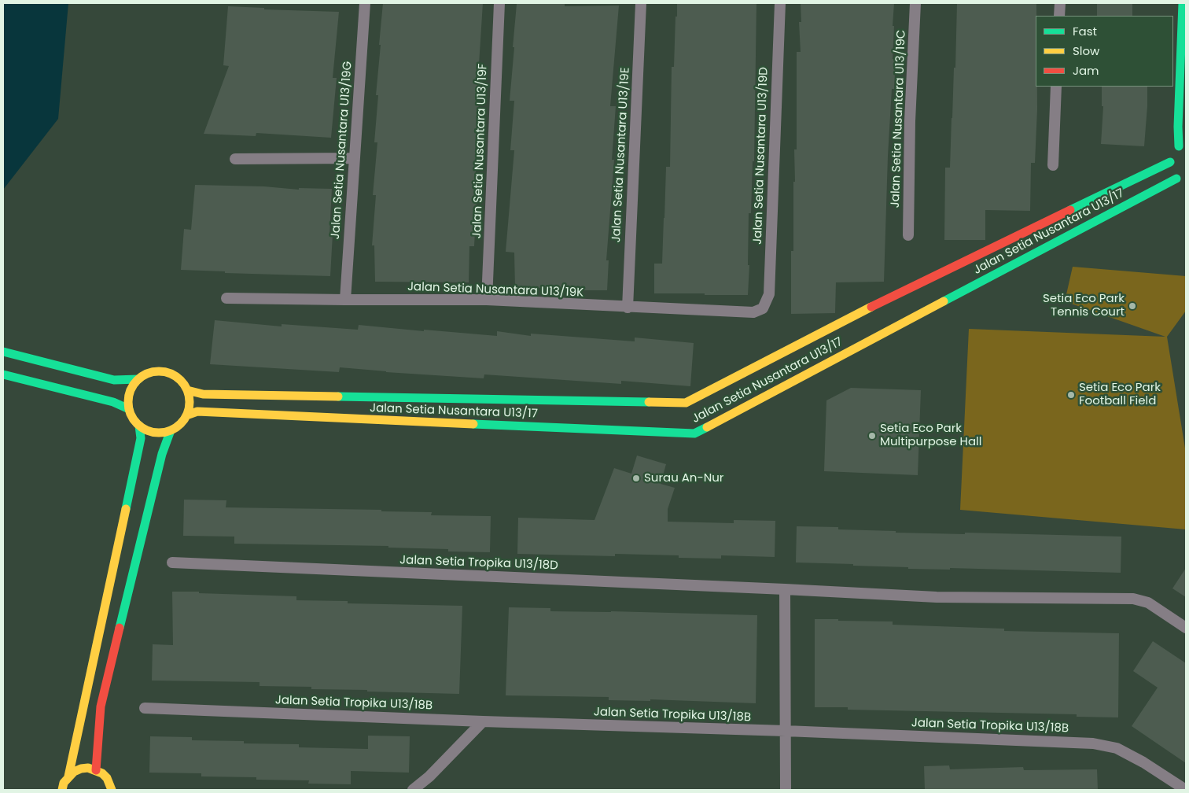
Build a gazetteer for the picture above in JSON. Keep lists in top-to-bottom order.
{
  "streets": {
    "main road": ["Jalan Setia Nusantara U13/17"],
    "street": [
      "Jalan Setia Nusantara U13/19C",
      "Jalan Setia Nusantara U13/19G",
      "Jalan Setia Nusantara U13/19F",
      "Jalan Setia Nusantara U13/19E",
      "Jalan Setia Nusantara U13/19D",
      "Jalan Setia Nusantara U13/19K",
      "Jalan Setia Tropika U13/18D",
      "Jalan Setia Tropika U13/18B"
    ]
  },
  "crossings": [
    ["Jalan Setia Nusantara U13/19G", "Jalan Setia Nusantara U13/19K"],
    ["Jalan Setia Nusantara U13/19F", "Jalan Setia Nusantara U13/19K"],
    ["Jalan Setia Nusantara U13/19E", "Jalan Setia Nusantara U13/19K"],
    ["Jalan Setia Nusantara U13/19D", "Jalan Setia Nusantara U13/19K"]
  ],
  "places": [
    "Setia Eco Park Tennis Court",
    "Setia Eco Park Football Field",
    "Setia Eco Park Multipurpose Hall",
    "Surau An-Nur"
  ],
  "legend": ["Fast", "Slow", "Jam"]
}
